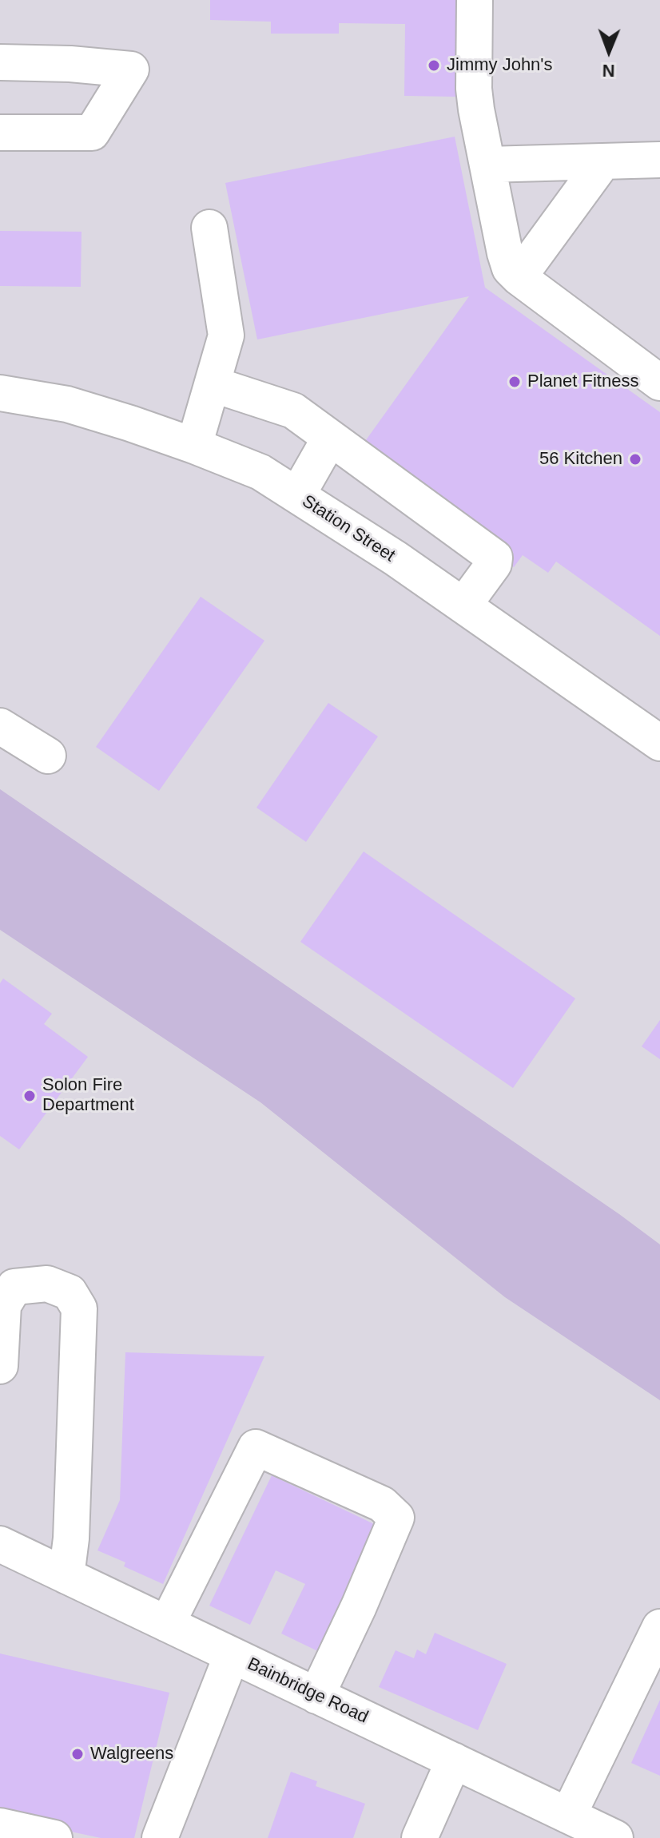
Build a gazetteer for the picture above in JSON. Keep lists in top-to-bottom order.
{
  "streets": {
    "street": ["Station Street", "Bainbridge Road"]
  },
  "places": [
    "Jimmy John's",
    "Planet Fitness",
    "56 Kitchen",
    "Solon Fire Department",
    "Walgreens"
  ],
  "north": "bottom"
}
